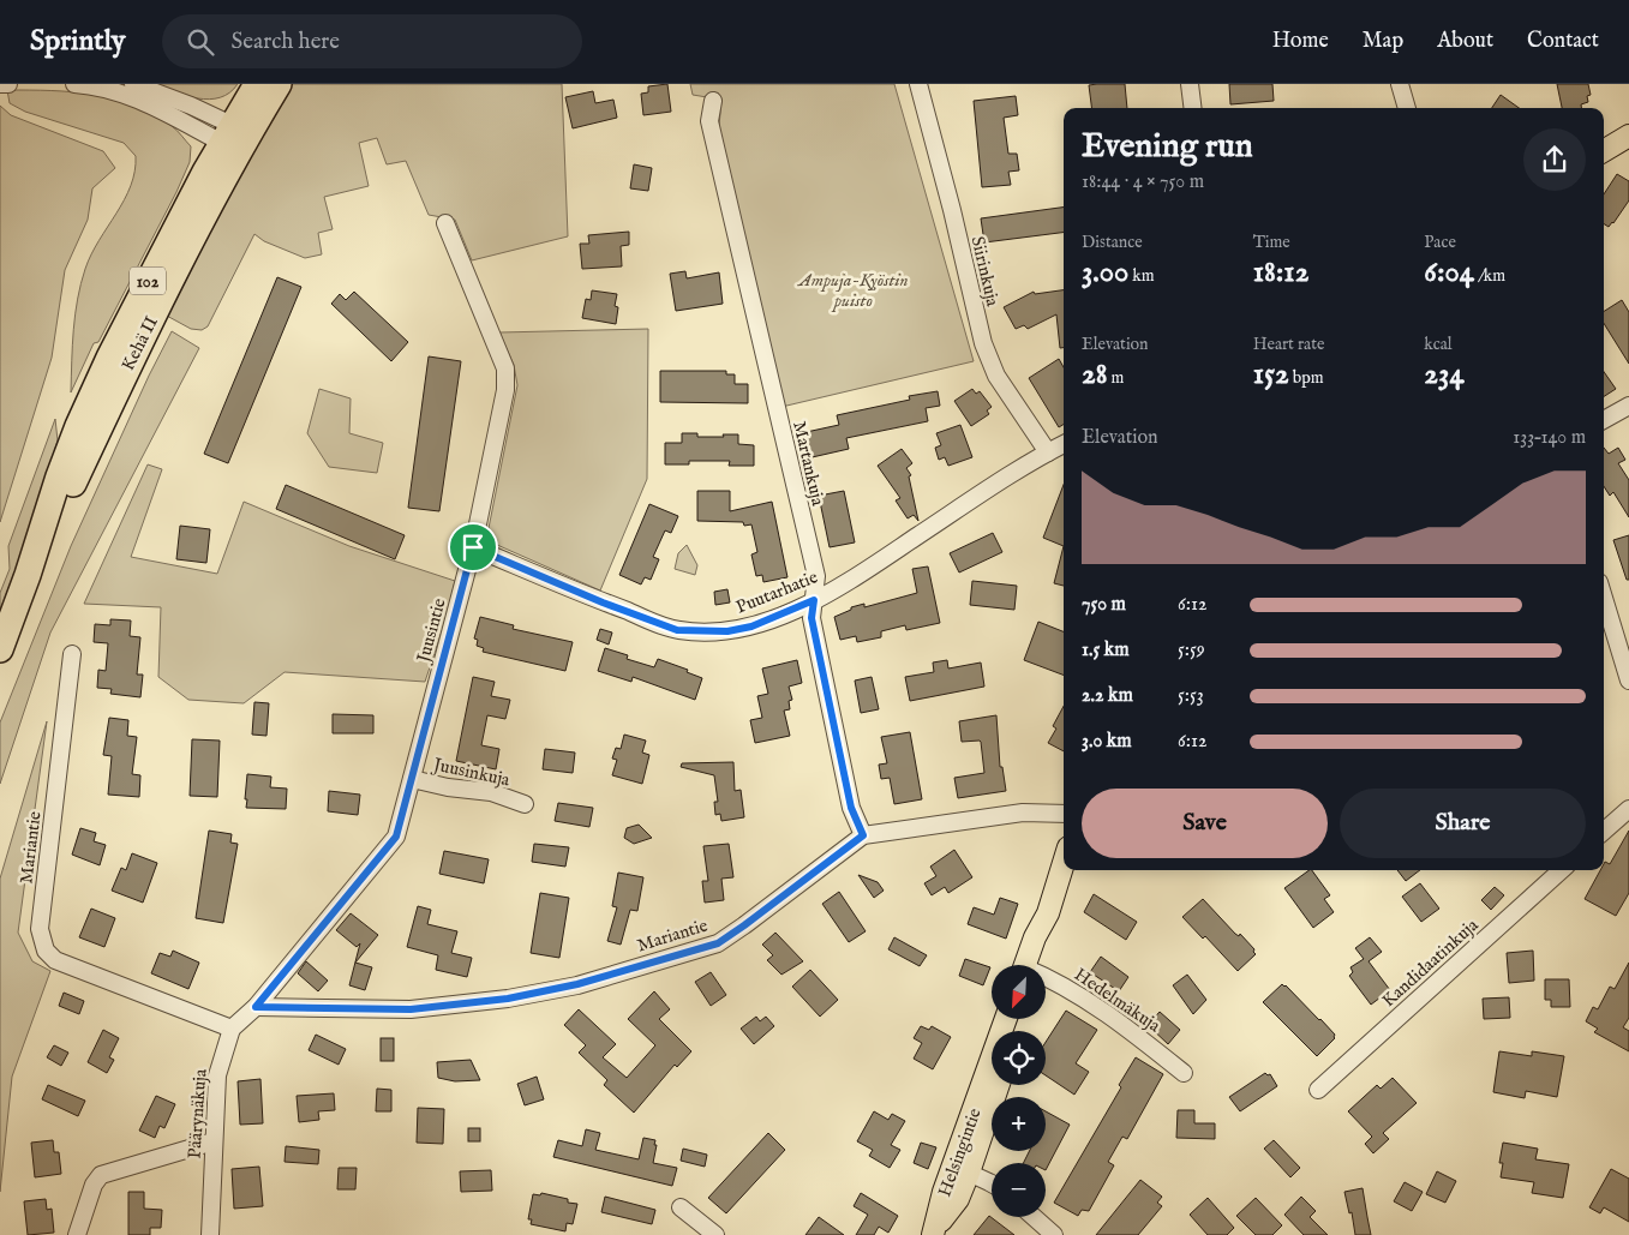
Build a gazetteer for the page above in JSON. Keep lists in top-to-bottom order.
{
  "streets": {
    "highway": ["102", "Kehä II"],
    "main road": ["Helsingintie"],
    "street": [
      "Siirinkuja",
      "Martankuja",
      "Puutarhatie",
      "Juusintie",
      "Juusinkuja",
      "Mariantie",
      "Kandidaatinkuja",
      "Hedelmäkuja",
      "Päärynäkuja"
    ]
  },
  "crossings": [
    ["Siirinkuja", "Puutarhatie"],
    ["Martankuja", "Puutarhatie"],
    ["Martankuja", "Mariantie"],
    ["Puutarhatie", "Juusintie"],
    ["Juusintie", "Juusinkuja"],
    ["Juusintie", "Mariantie"],
    ["Mariantie", "Päärynäkuja"]
  ],
  "parks": ["Ampuja-Kyöstin puisto"],
  "north": "bottom left",
  "page": {
    "header": "Sprintly",
    "search": "Search here",
    "nav": [
      "Home",
      "Map",
      "About",
      "Contact"
    ],
    "heading": ["Evening run", "18:44 · 4 × 750 m"],
    "stats": [
      ["Distance", "3.00 km"],
      ["Time", "18:12"],
      ["Pace", "6:04 /km"],
      ["Elevation", "28 m"],
      ["Heart rate", "152 bpm"],
      ["kcal", "234"]
    ],
    "chart": ["Elevation", "133–140 m"],
    "list": [
      {
        "name": "750 m",
        "note": "6:12"
      },
      {
        "name": "1.5 km",
        "note": "5:59"
      },
      {
        "name": "2.2 km",
        "note": "5:53"
      },
      {
        "name": "3.0 km",
        "note": "6:12"
      }
    ],
    "buttons": ["Save", "Share"],
    "map_buttons": ["+", "−"]
  }
}
